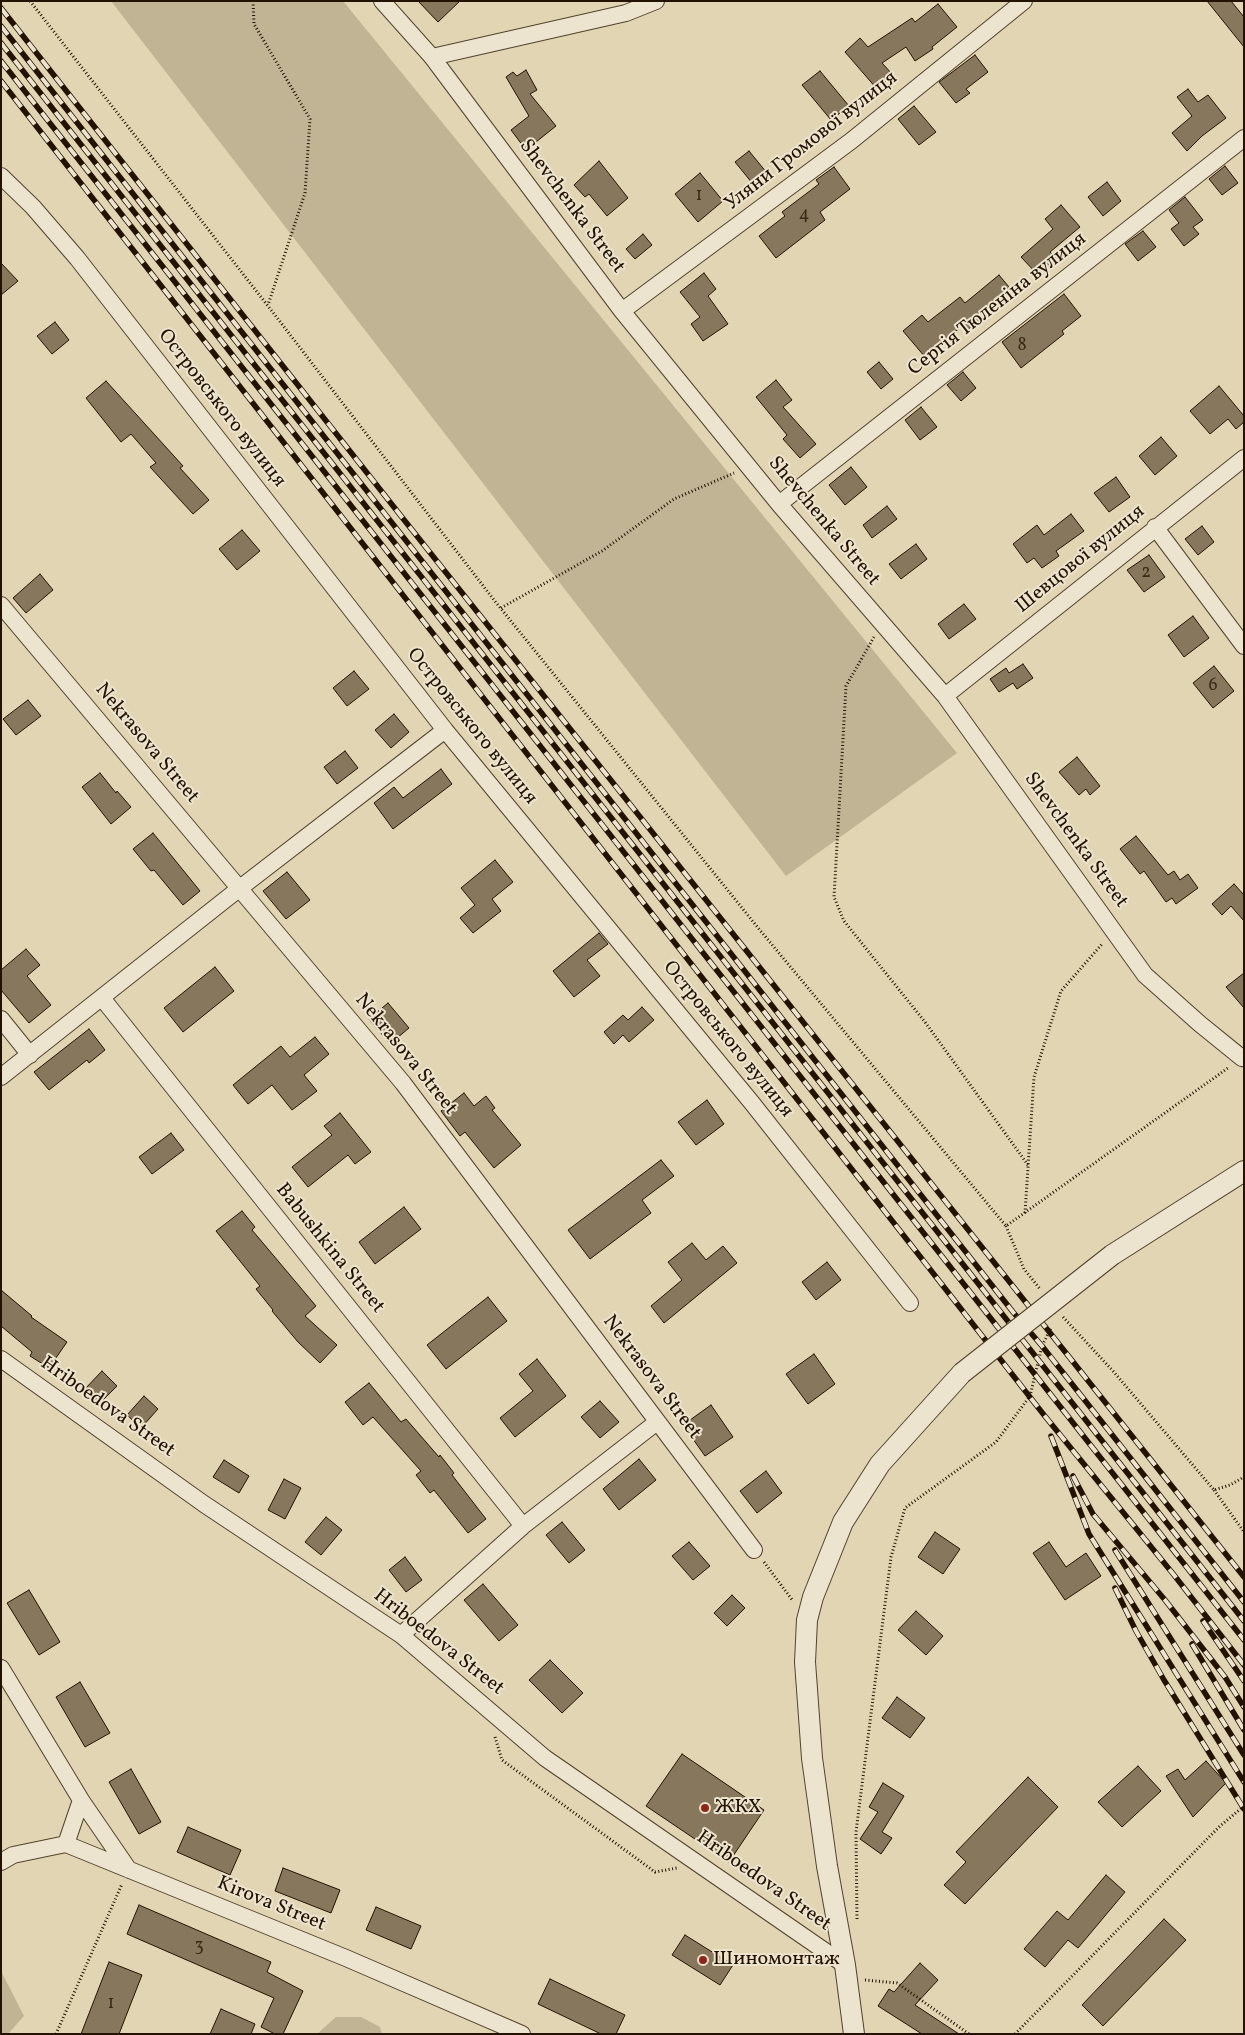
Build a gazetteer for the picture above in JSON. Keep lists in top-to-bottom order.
{
  "streets": {
    "street": [
      "Уляни Громової вулиця",
      "Shevchenka Street",
      "Сергія Тюленіна вулиця",
      "Островського вулиця",
      "Шевцової вулиця",
      "Nekrasova Street",
      "Babushkina Street",
      "Hriboedova Street",
      "Kirova Street"
    ]
  },
  "crossings": [
    ["Уляни Громової вулиця", "Shevchenka Street"],
    ["Shevchenka Street", "Сергія Тюленіна вулиця"],
    ["Shevchenka Street", "Шевцової вулиця"]
  ],
  "places": ["ЖКХ", "Шиномонтаж"],
  "house_numbers": [
    "1",
    "4",
    "8",
    "2",
    "6",
    "3",
    "1"
  ]
}
